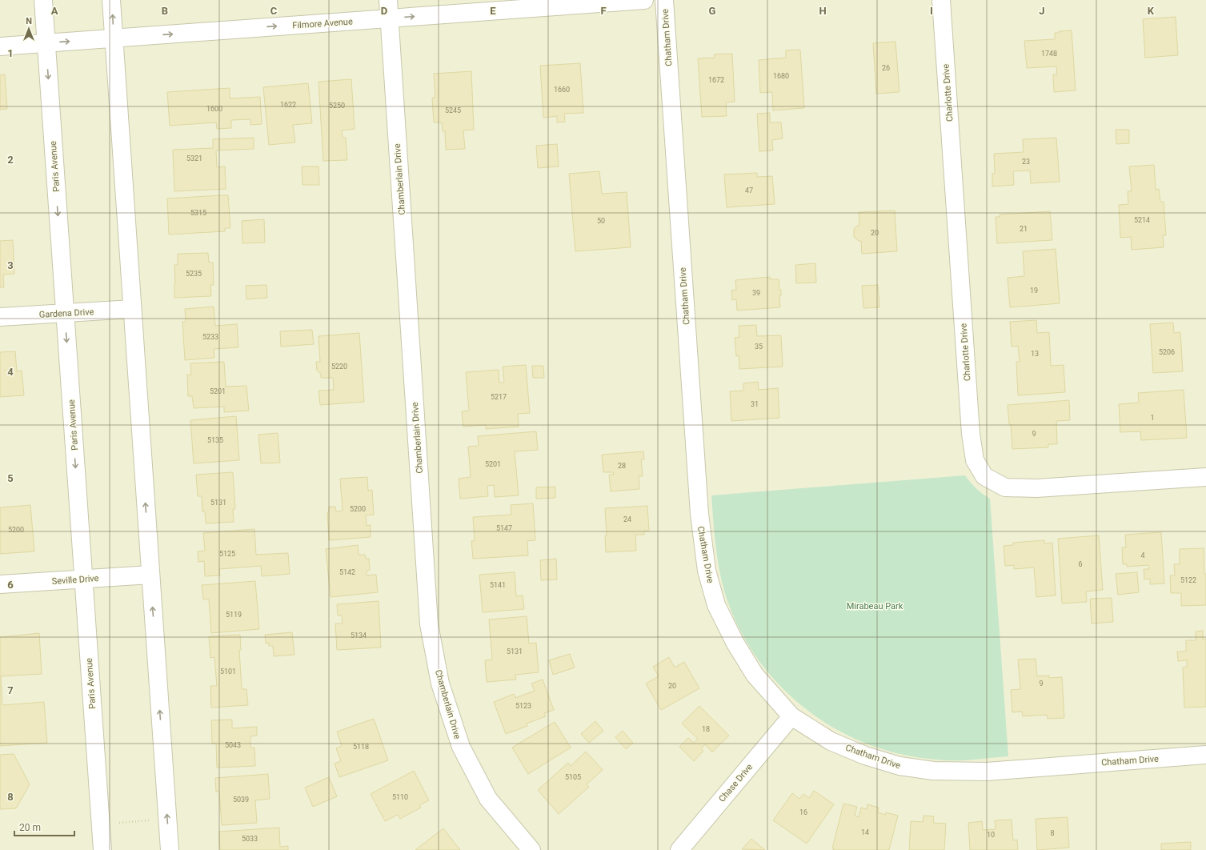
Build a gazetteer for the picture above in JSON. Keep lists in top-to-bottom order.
{
  "streets": {
    "street": [
      "Filmore Avenue",
      "Chatham Drive",
      "Charlotte Drive",
      "Paris Avenue",
      "Chamberlain Drive",
      "Gardena Drive",
      "Seville Drive",
      "Chase Drive"
    ]
  },
  "crossings": [
    ["Filmore Avenue", "Paris Avenue"],
    ["Filmore Avenue", "Chamberlain Drive"],
    ["Chatham Drive", "Chase Drive"],
    ["Paris Avenue", "Gardena Drive"],
    ["Paris Avenue", "Seville Drive"]
  ],
  "one_way": ["Filmore Avenue"],
  "parks": ["Mirabeau Park"],
  "house_numbers": [
    "1748",
    "26",
    "1680",
    "1672",
    "1660",
    "1622",
    "5250",
    "1600",
    "5245",
    "5321",
    "23",
    "47",
    "5315",
    "5214",
    "50",
    "21",
    "20",
    "5235",
    "19",
    "39",
    "5233",
    "35",
    "5206",
    "13",
    "5220",
    "5201",
    "5217",
    "31",
    "1",
    "9",
    "5135",
    "5201",
    "28",
    "5131",
    "5200",
    "24",
    "5147",
    "5200",
    "5125",
    "4",
    "6",
    "5142",
    "5122",
    "5141",
    "5119",
    "5134",
    "5131",
    "5101",
    "9",
    "20",
    "5123",
    "18",
    "5043",
    "5118",
    "5105",
    "5110",
    "5039",
    "16",
    "14",
    "8",
    "10",
    "5033"
  ],
  "scale_bar": "20 m",
  "north": "top",
  "grid": {
    "columns": [
      "A",
      "B",
      "C",
      "D",
      "E",
      "F",
      "G",
      "H",
      "I",
      "J",
      "K"
    ],
    "rows": [
      "1",
      "2",
      "3",
      "4",
      "5",
      "6",
      "7",
      "8"
    ]
  }
}
